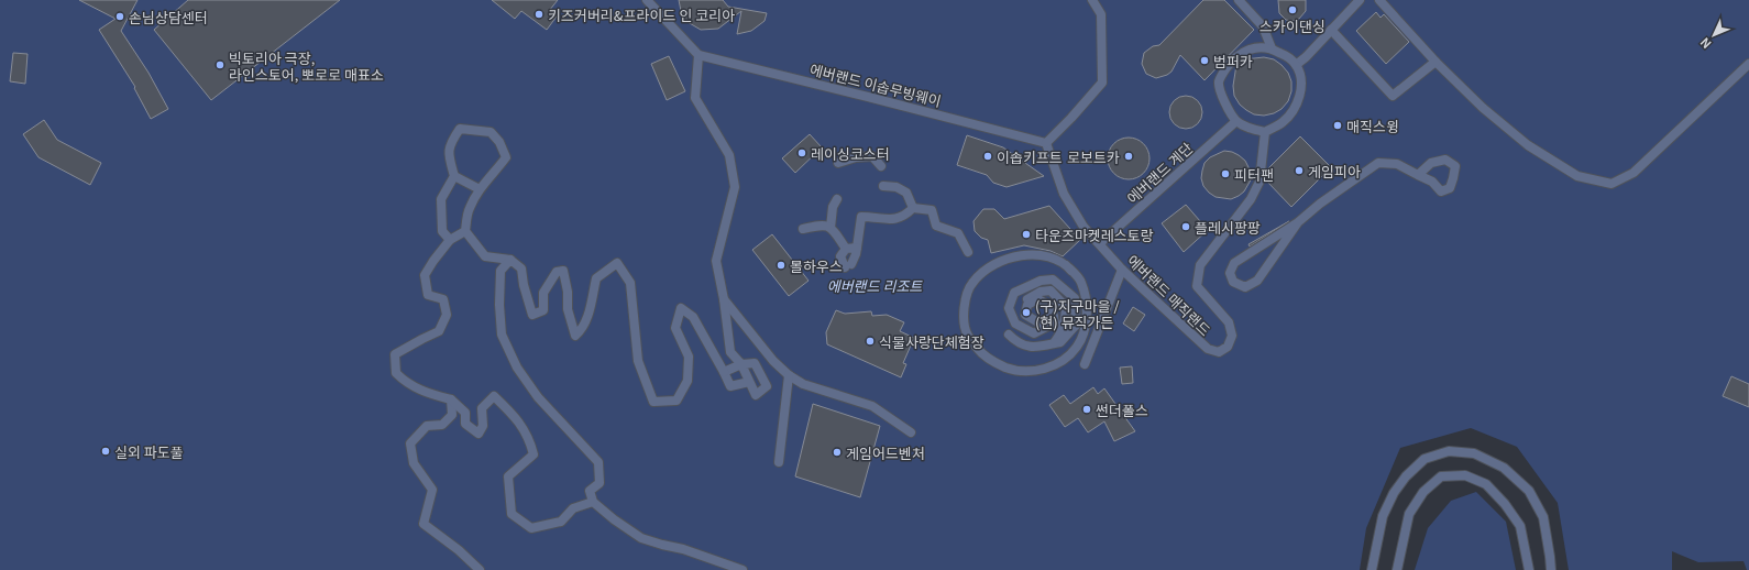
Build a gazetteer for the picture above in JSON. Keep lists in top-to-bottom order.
{
  "streets": {
    "street": ["에버랜드 이솝무빙웨이", "에버랜드 계단", "에버랜드 매직랜드"]
  },
  "crossings": [
    ["에버랜드 이솝무빙웨이", "에버랜드 매직랜드"],
    ["에버랜드 계단", "에버랜드 매직랜드"]
  ],
  "parks": ["에버랜드 리조트"],
  "places": [
    "스카이댄싱",
    "키즈커버리&프라이드 인 코리아",
    "손님상담센터",
    "범퍼카",
    "빅토리아 극장, 라인스토어, 뽀로로 매표소",
    "매직스윙",
    "레이싱코스터",
    "이솝키프트",
    "로보트카",
    "게임피아",
    "피터팬",
    "플레시팡팡",
    "타운즈마켓레스토랑",
    "볼하우스",
    "(구)지구마을 / (현) 뮤직가든",
    "식물사랑단체험장",
    "썬더폴스",
    "실외 파도풀",
    "게임어드벤처"
  ],
  "north": "bottom left"
}
